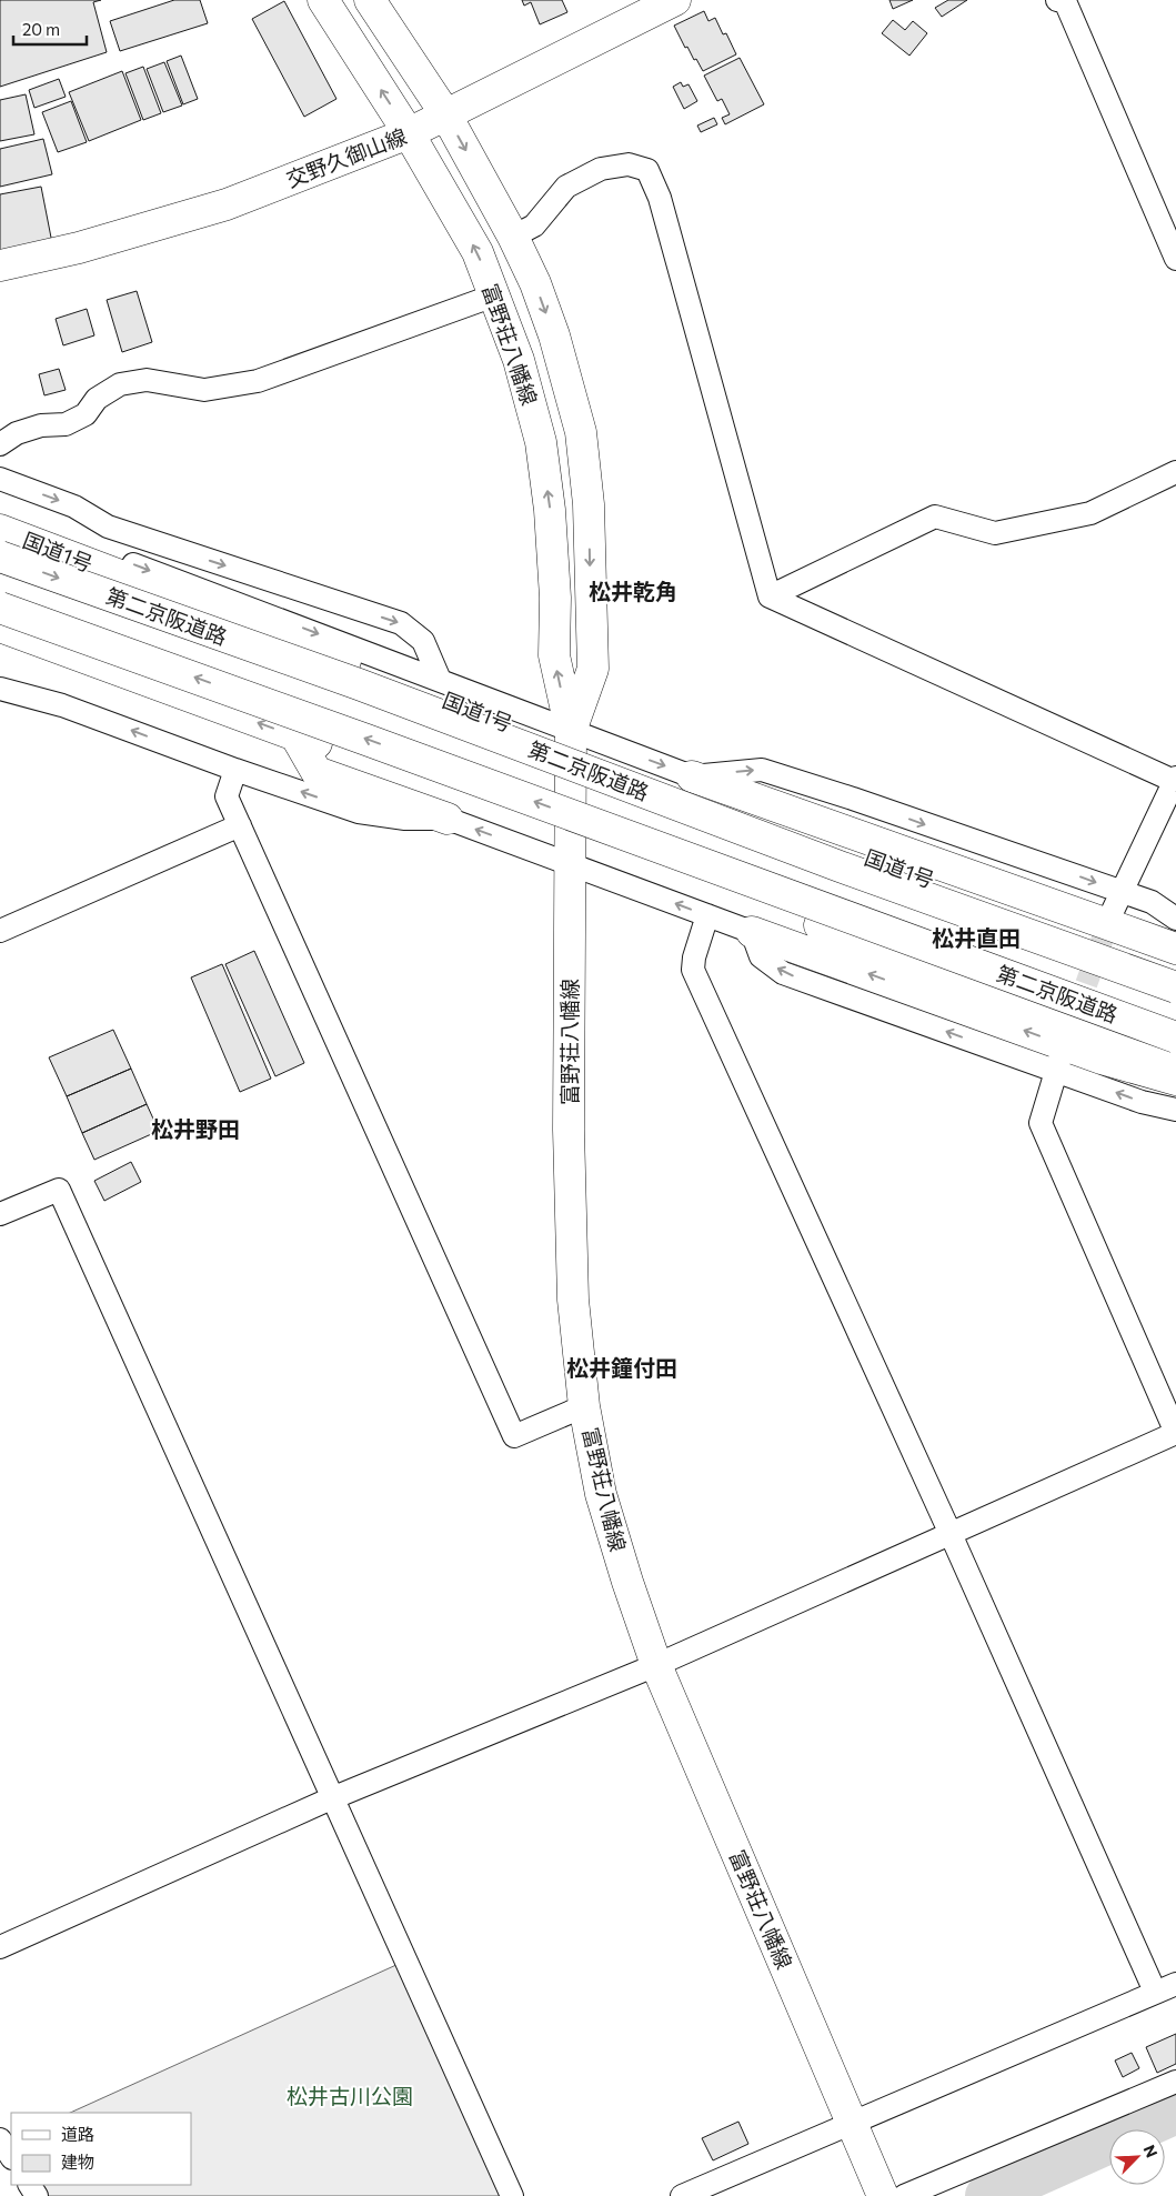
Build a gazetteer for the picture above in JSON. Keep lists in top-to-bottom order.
{
  "streets": {
    "main road": [
      "交野久御山線",
      "富野荘八幡線",
      "国道1号",
      "第二京阪道路"
    ]
  },
  "crossings": [
    ["交野久御山線", "富野荘八幡線"]
  ],
  "districts": [
    "松井乾角",
    "松井直田",
    "松井野田",
    "松井鐘付田"
  ],
  "parks": ["松井古川公園"],
  "legend": ["道路", "建物"],
  "scale_bar": "20 m",
  "north": "top right"
}
